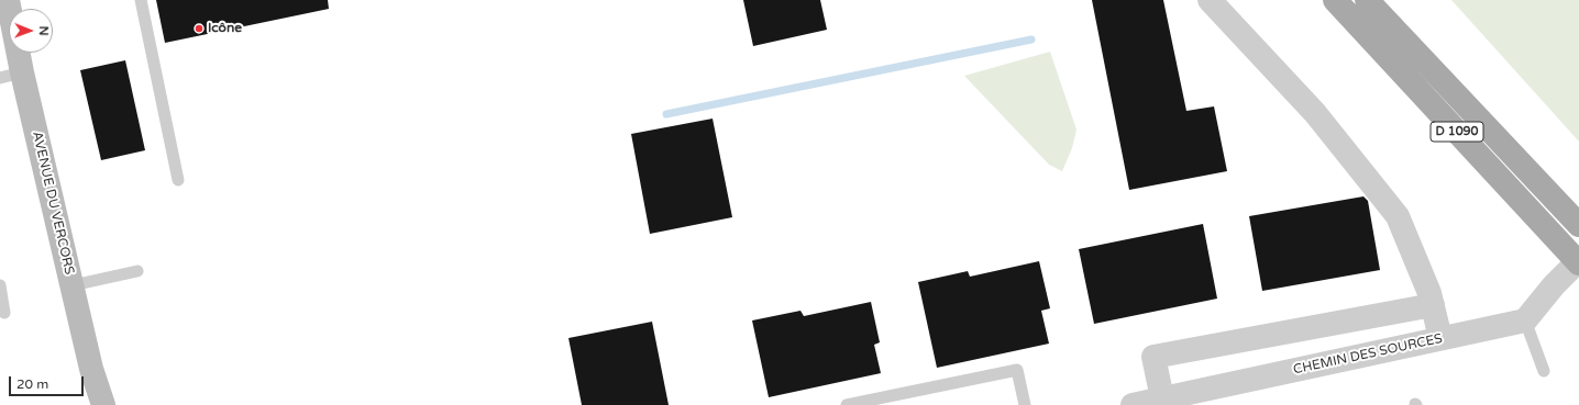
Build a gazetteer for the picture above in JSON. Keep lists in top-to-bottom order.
{
  "streets": {
    "main road": ["D 1090"],
    "street": ["AVENUE DU VERCORS", "CHEMIN DES SOURCES"]
  },
  "places": ["Icône"],
  "scale_bar": "20 m",
  "north": "right"
}
